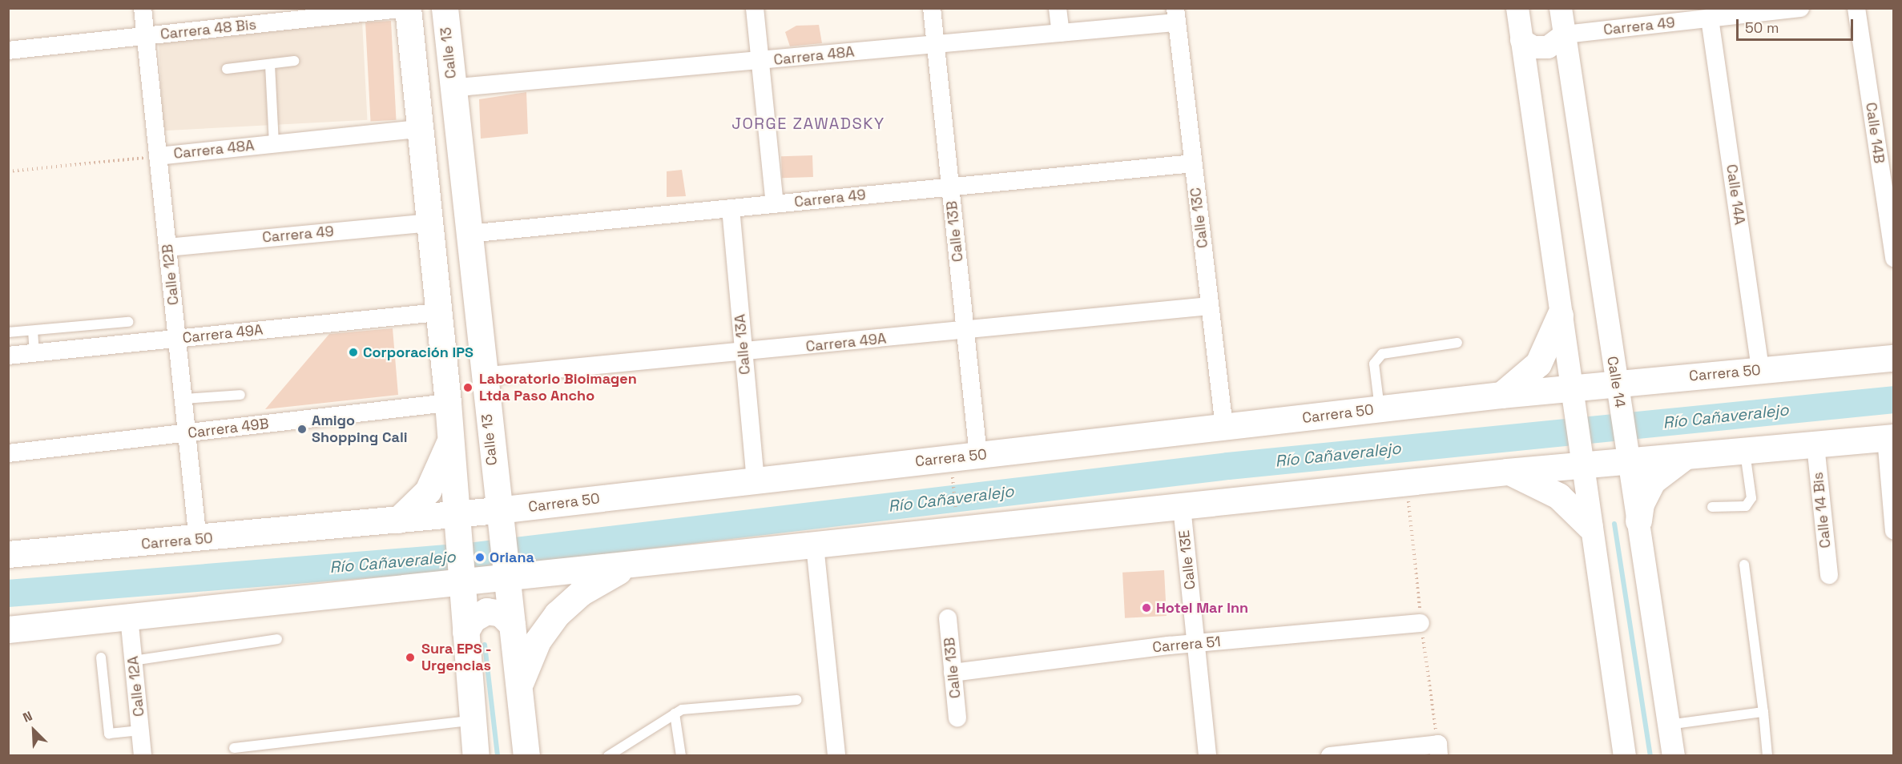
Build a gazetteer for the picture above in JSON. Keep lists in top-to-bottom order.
{
  "streets": {
    "main road": ["Calle 13", "Carrera 50"],
    "street": [
      "Carrera 49",
      "Carrera 48 Bis",
      "Carrera 48A",
      "Calle 14B",
      "Calle 14A",
      "Calle 13C",
      "Calle 13B",
      "Calle 12B",
      "Carrera 49A",
      "Calle 13A",
      "Calle 14",
      "Carrera 49B",
      "Calle 14 Bis",
      "Calle 13E",
      "Carrera 51",
      "Calle 12A"
    ]
  },
  "crossings": [
    ["Carrera 49", "Calle 13"],
    ["Carrera 49", "Calle 14A"],
    ["Carrera 49", "Calle 13C"],
    ["Carrera 49", "Calle 13B"],
    ["Carrera 49", "Calle 12B"],
    ["Carrera 49", "Calle 13A"],
    ["Carrera 49", "Calle 14"],
    ["Carrera 48 Bis", "Calle 12B"],
    ["Calle 13", "Carrera 48A"],
    ["Calle 13", "Carrera 49A"],
    ["Calle 13", "Carrera 50"],
    ["Carrera 48A", "Calle 13C"],
    ["Carrera 48A", "Calle 13B"],
    ["Carrera 48A", "Calle 12B"],
    ["Calle 14A", "Carrera 50"],
    ["Calle 13C", "Carrera 49A"],
    ["Calle 13C", "Carrera 50"],
    ["Calle 13B", "Carrera 49A"],
    ["Calle 13B", "Carrera 50"],
    ["Calle 13B", "Carrera 51"],
    ["Calle 12B", "Carrera 49A"],
    ["Calle 12B", "Carrera 50"],
    ["Calle 12B", "Carrera 49B"],
    ["Carrera 49A", "Calle 13A"],
    ["Calle 13A", "Carrera 50"],
    ["Carrera 50", "Calle 14"],
    ["Calle 13E", "Carrera 51"]
  ],
  "districts": ["JORGE ZAWADSKY"],
  "water": ["Río Cañaveralejo"],
  "places": [
    "Corporación IPS",
    "Laboratorio Bioimagen Ltda Paso Ancho",
    "Amigo Shopping Cali",
    "Oriana",
    "Hotel Mar Inn",
    "Sura EPS - Urgencias"
  ],
  "scale_bar": "50 m",
  "north": "top left"
}
